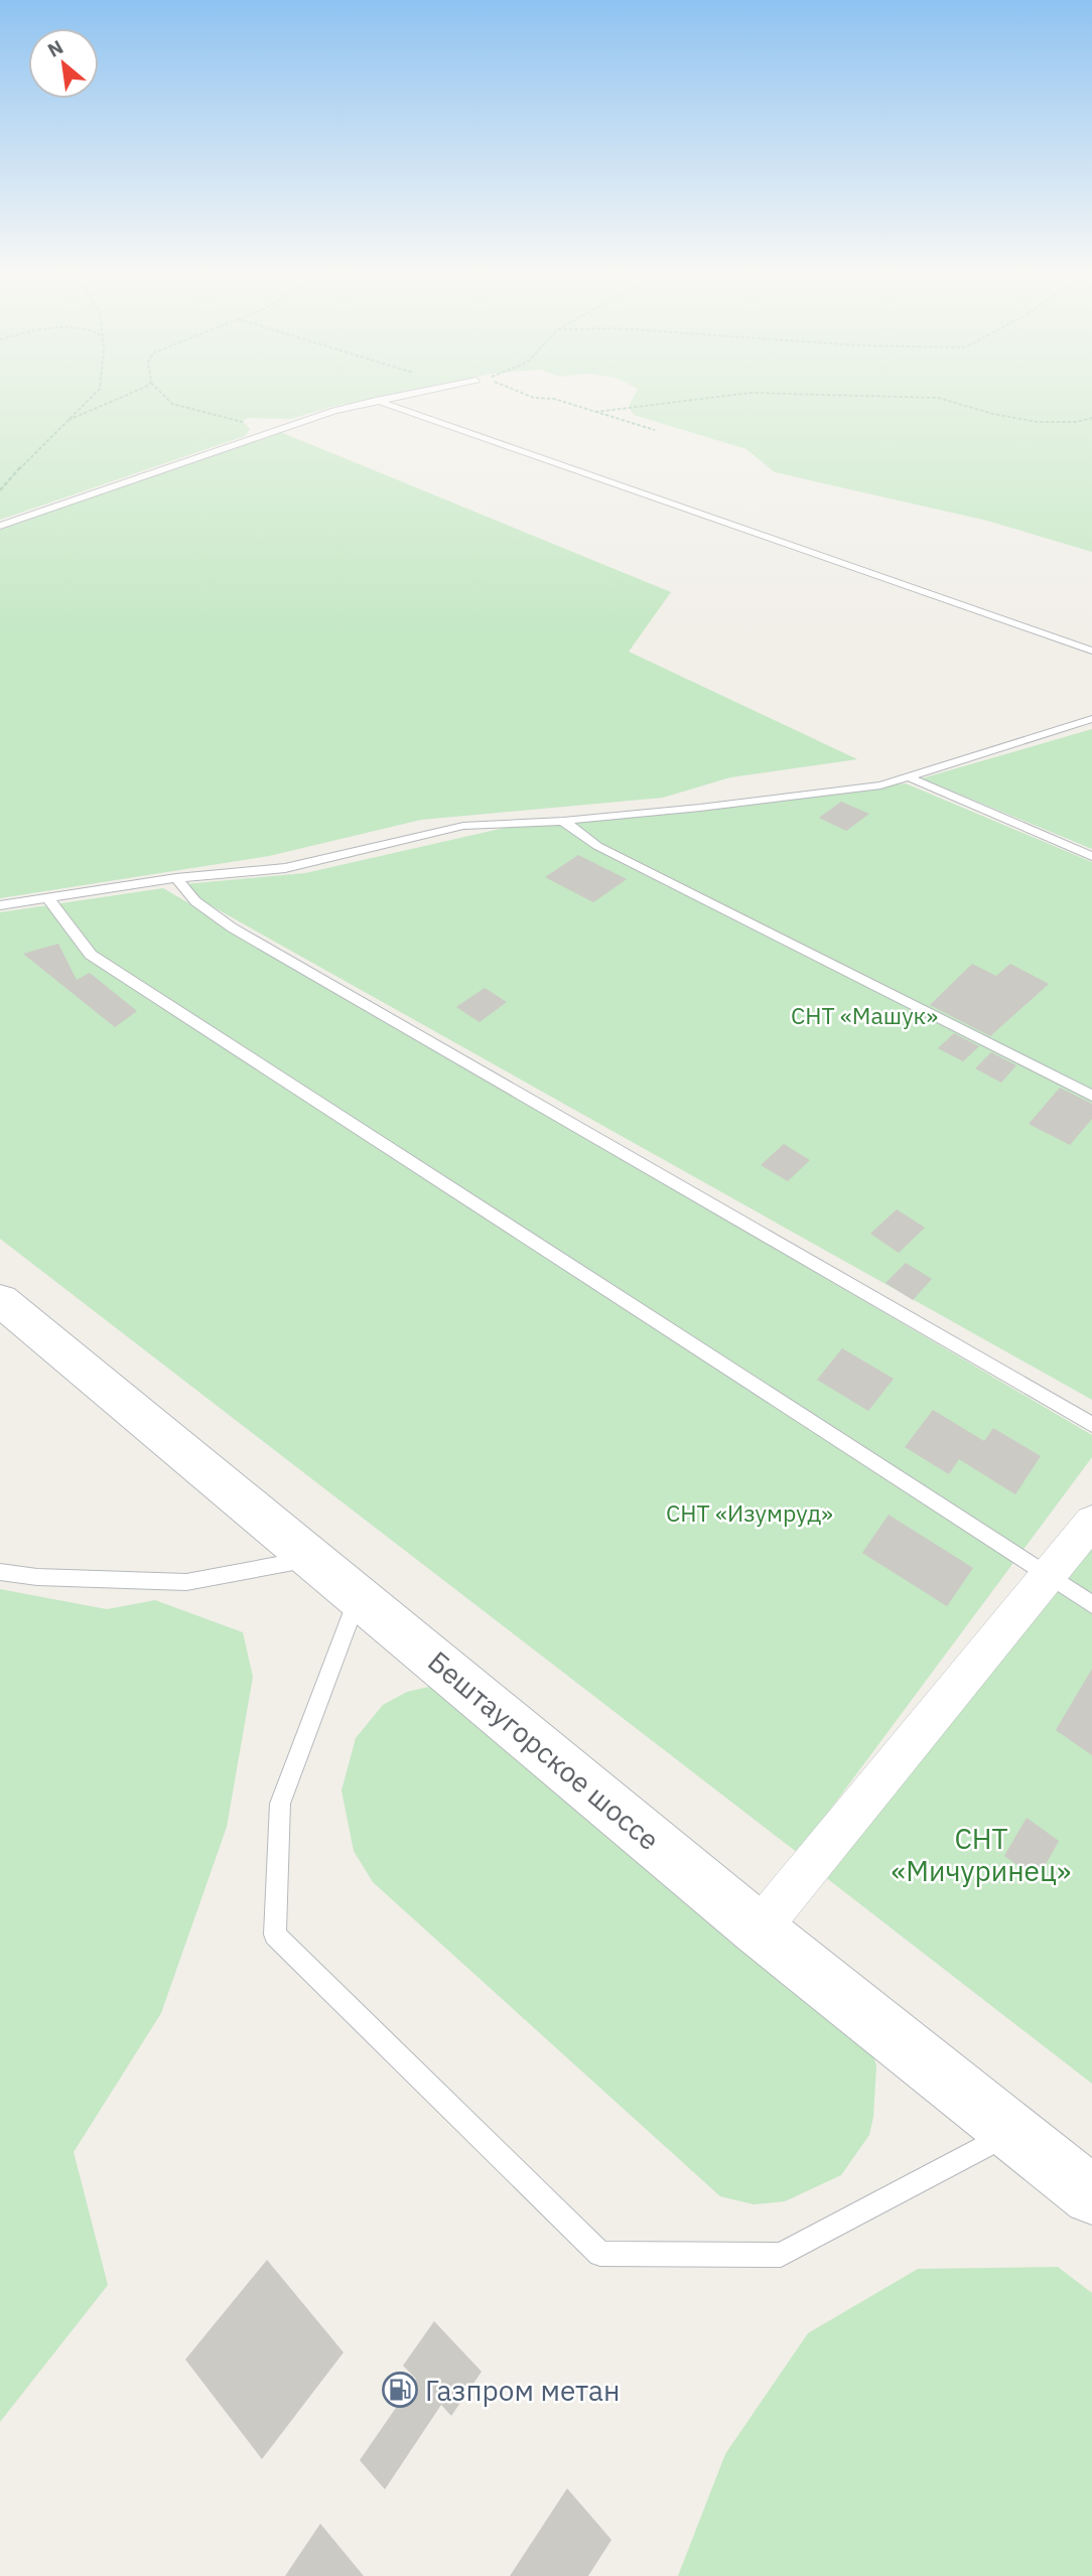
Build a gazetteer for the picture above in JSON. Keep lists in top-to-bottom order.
{
  "streets": {
    "street": ["Бештаугорское шоссе"]
  },
  "parks": ["СНТ «Машук»", "СНТ «Изумруд»", "СНТ «Мичуринец»"],
  "places": {
    "fuel station": ["Газпром метан"]
  },
  "north": "top left"
}
